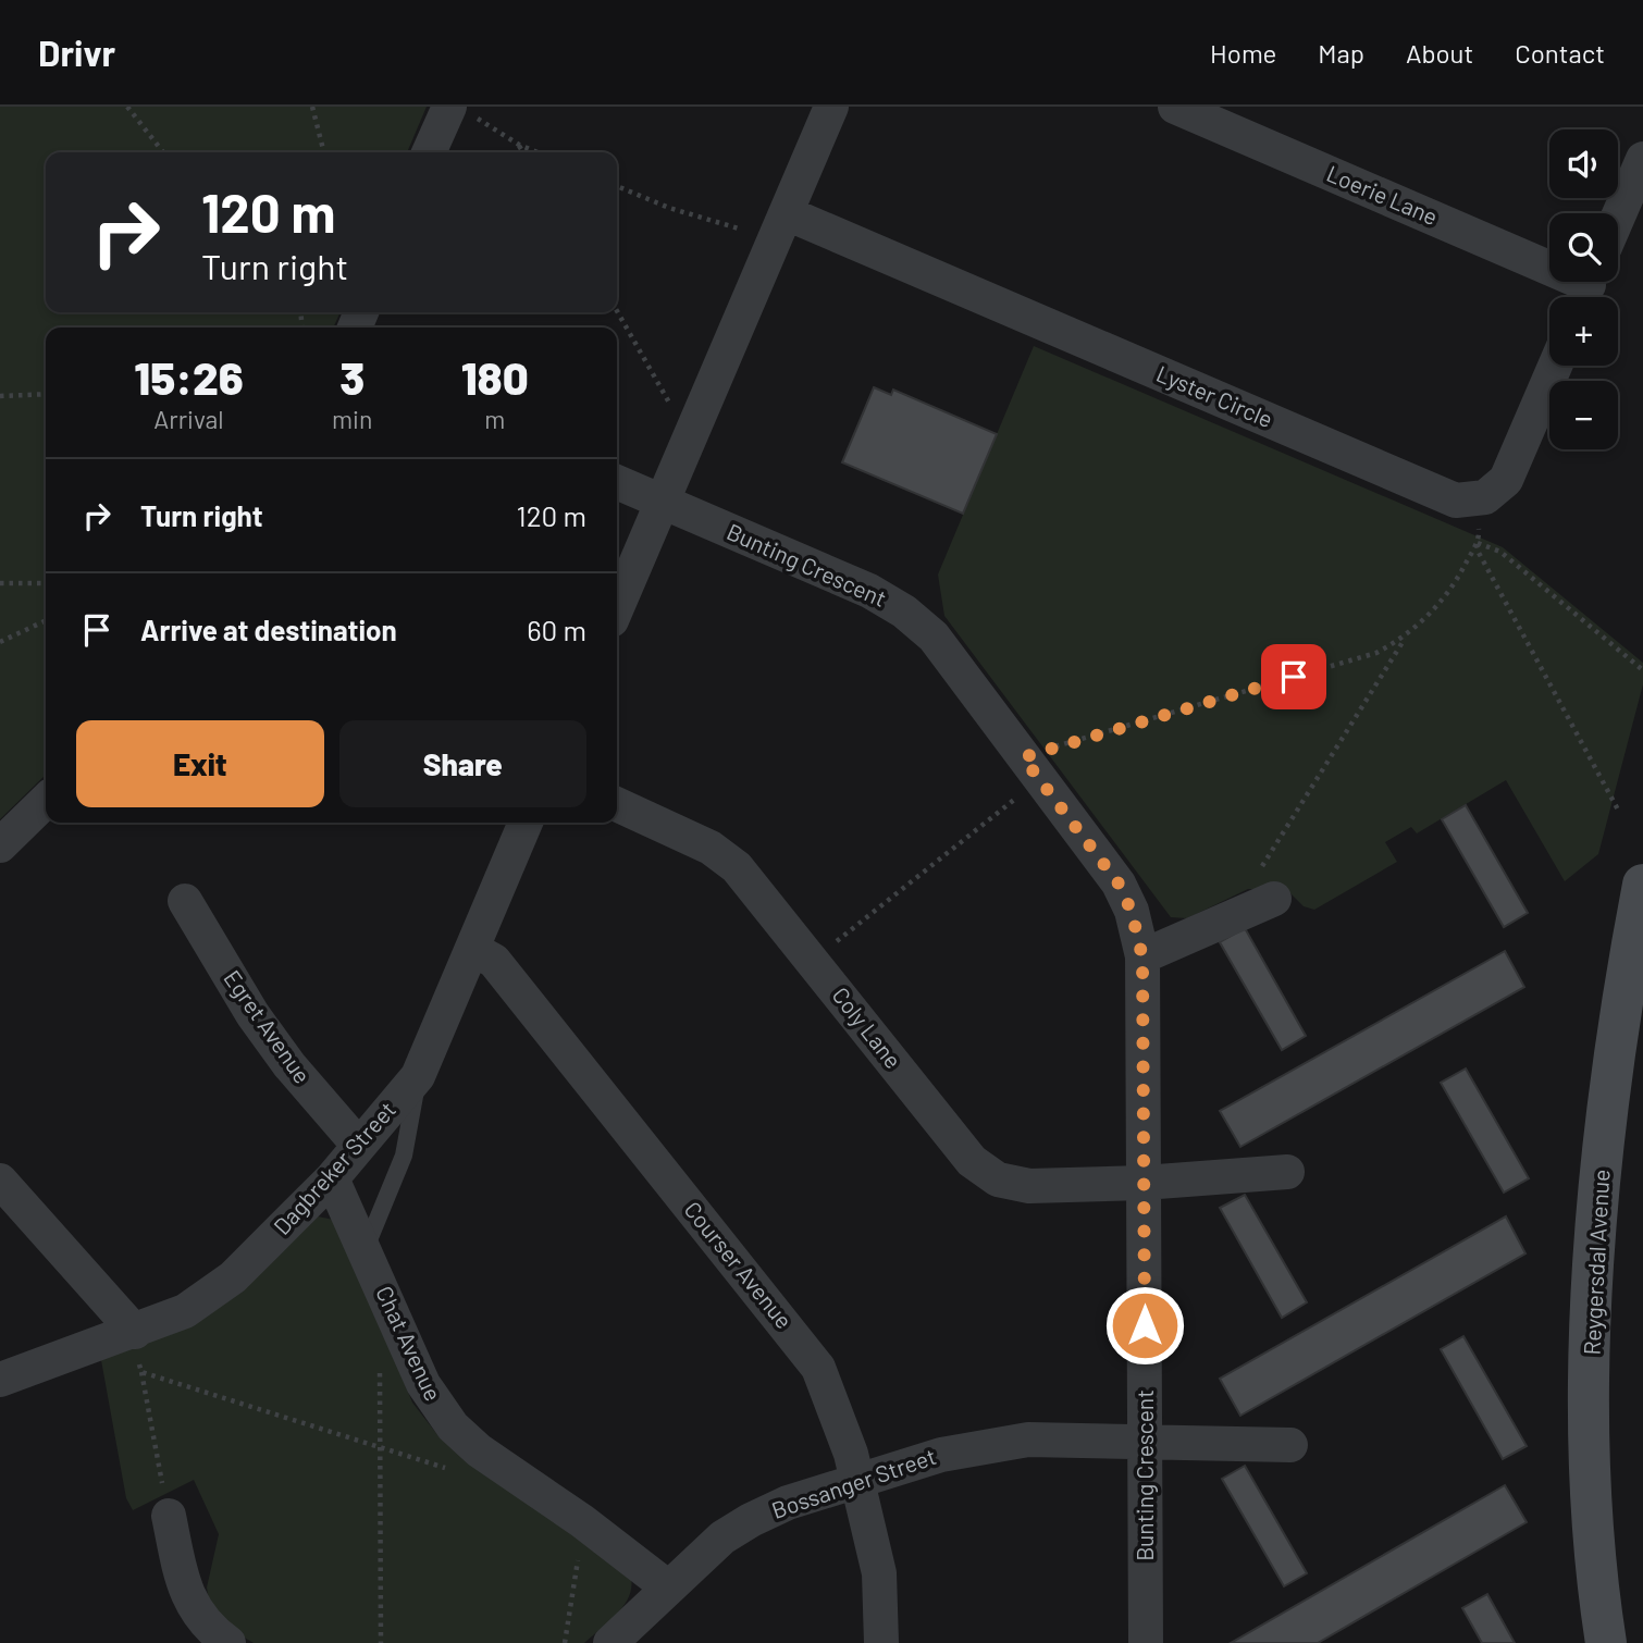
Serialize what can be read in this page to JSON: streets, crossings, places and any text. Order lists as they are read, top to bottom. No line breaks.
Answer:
{"streets":{"main road":["Reygersdal Avenue"],"street":["Loerie Lane","Lyster Circle","Bunting Crescent","Egret Avenue","Coly Lane","Dagbreker Street","Courser Avenue","Chat Avenue","Bossanger Street"]},"crossings":[["Bunting Crescent","Coly Lane"],["Bunting Crescent","Bossanger Street"],["Egret Avenue","Dagbreker Street"],["Dagbreker Street","Courser Avenue"],["Dagbreker Street","Chat Avenue"],["Courser Avenue","Bossanger Street"],["Chat Avenue","Bossanger Street"]],"page":{"header":"Drivr","nav":["Home","Map","About","Contact"],"map_buttons":["+","−"],"turn":["120 m","Turn right"],"eta":["15:26","Arrival","3","min","180","m"],"list":[{"name":"Turn right","value":"120 m"},{"name":"Arrive at destination","value":"60 m"}],"buttons":["Exit","Share"]}}
